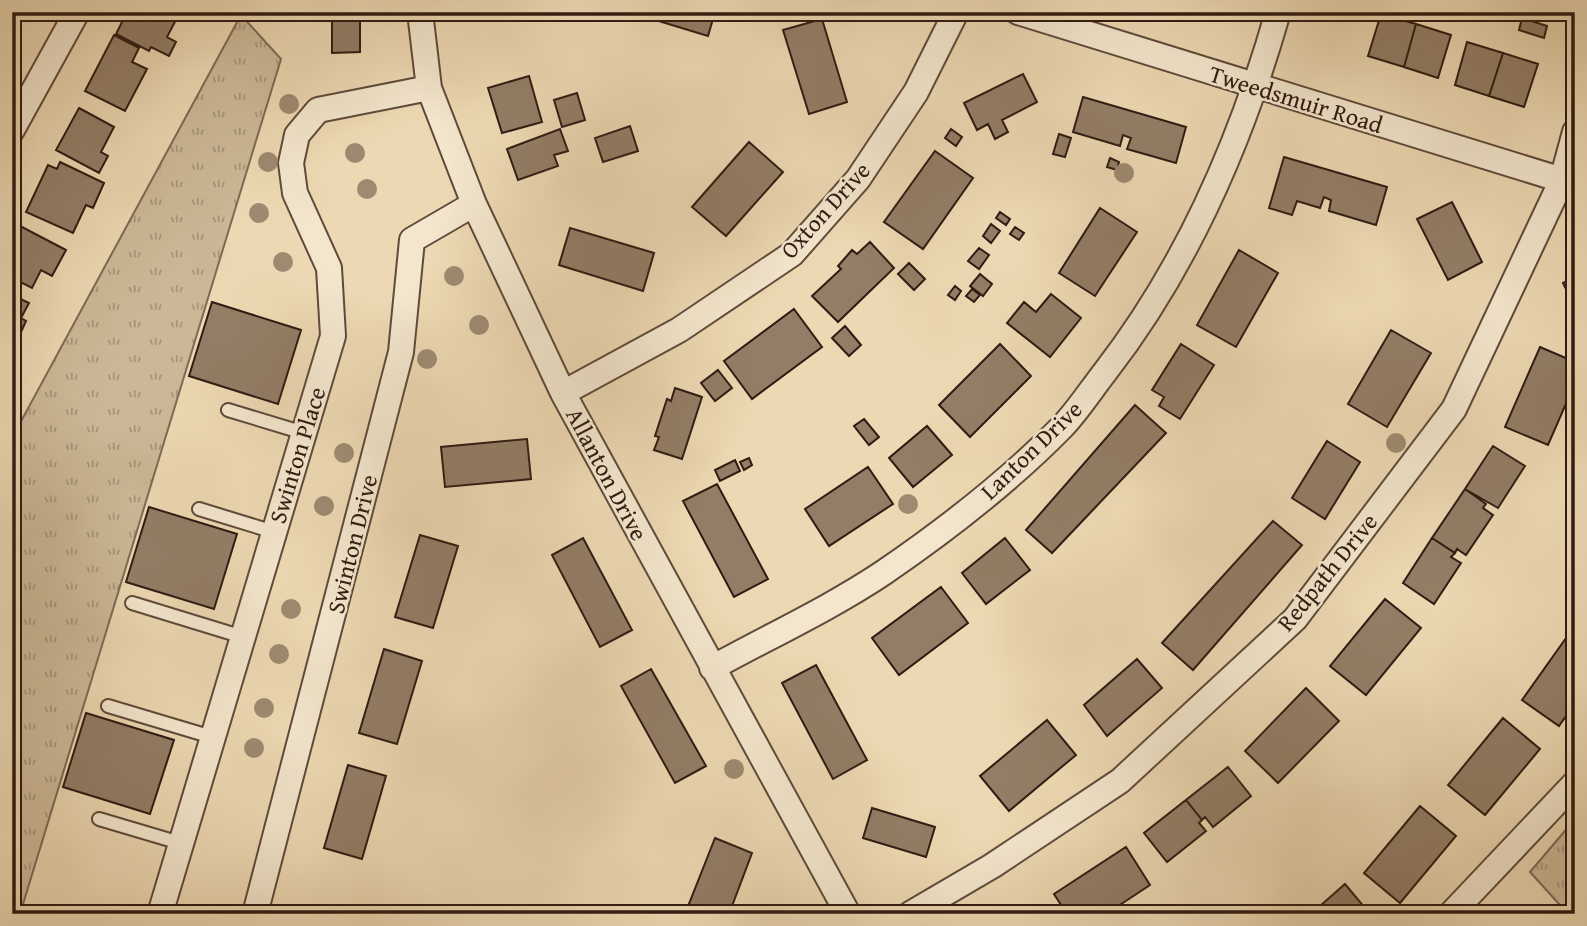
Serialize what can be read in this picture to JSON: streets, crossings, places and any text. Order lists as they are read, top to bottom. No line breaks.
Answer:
{"streets":{"street":["Tweedsmuir Road","Oxton Drive","Lanton Drive","Swinton Place","Allanton Drive","Swinton Drive","Redpath Drive"]},"crossings":[["Tweedsmuir Road","Lanton Drive"],["Tweedsmuir Road","Redpath Drive"],["Oxton Drive","Allanton Drive"],["Lanton Drive","Allanton Drive"],["Swinton Place","Allanton Drive"],["Allanton Drive","Swinton Drive"]]}
